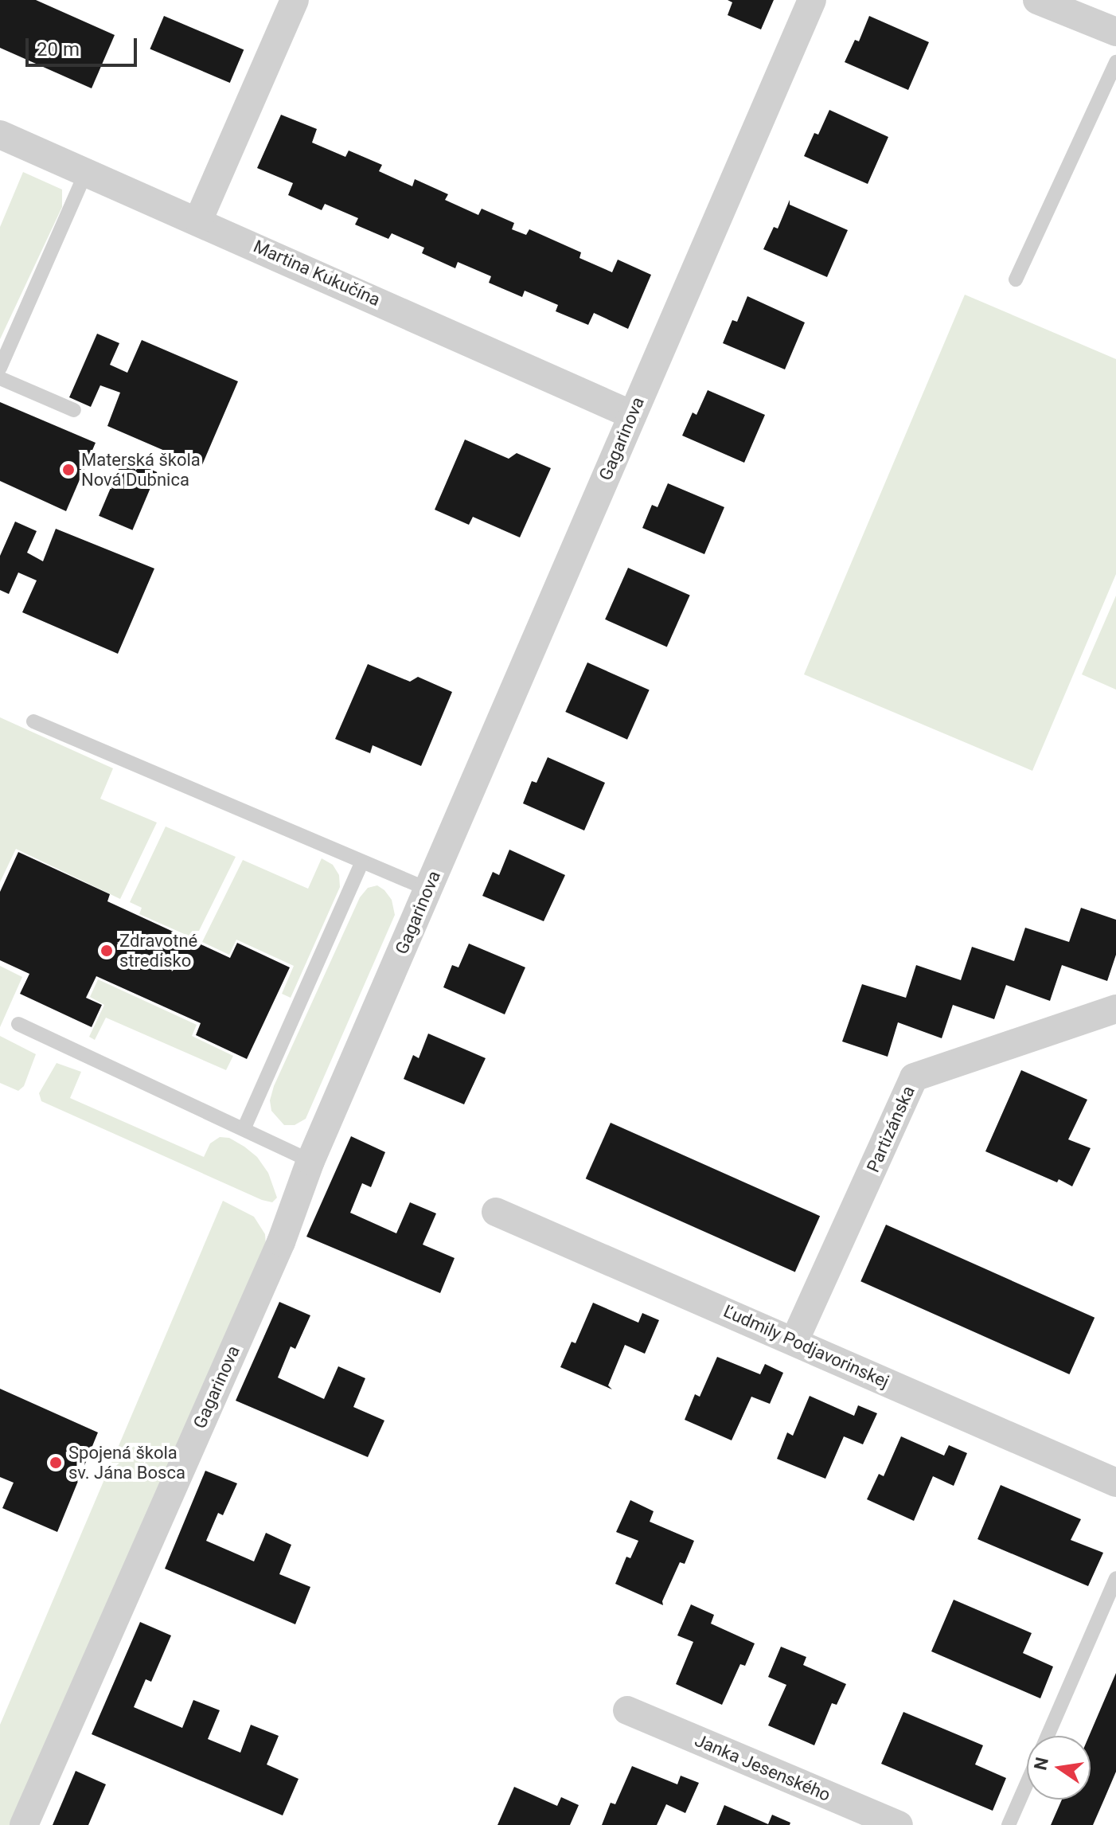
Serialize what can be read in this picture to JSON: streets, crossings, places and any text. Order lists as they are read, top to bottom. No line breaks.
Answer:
{"streets":{"street":["Martina Kukučína","Gagarinova","Partizánska","Ľudmily Podjavorinskej","Janka Jesenského"]},"crossings":[["Martina Kukučína","Gagarinova"],["Partizánska","Ľudmily Podjavorinskej"]],"places":["Materská škola Nová Dubnica","Zdravotné stredisko","Spojená škola sv. Jána Bosca"],"scale_bar":"20 m","north":"left"}
